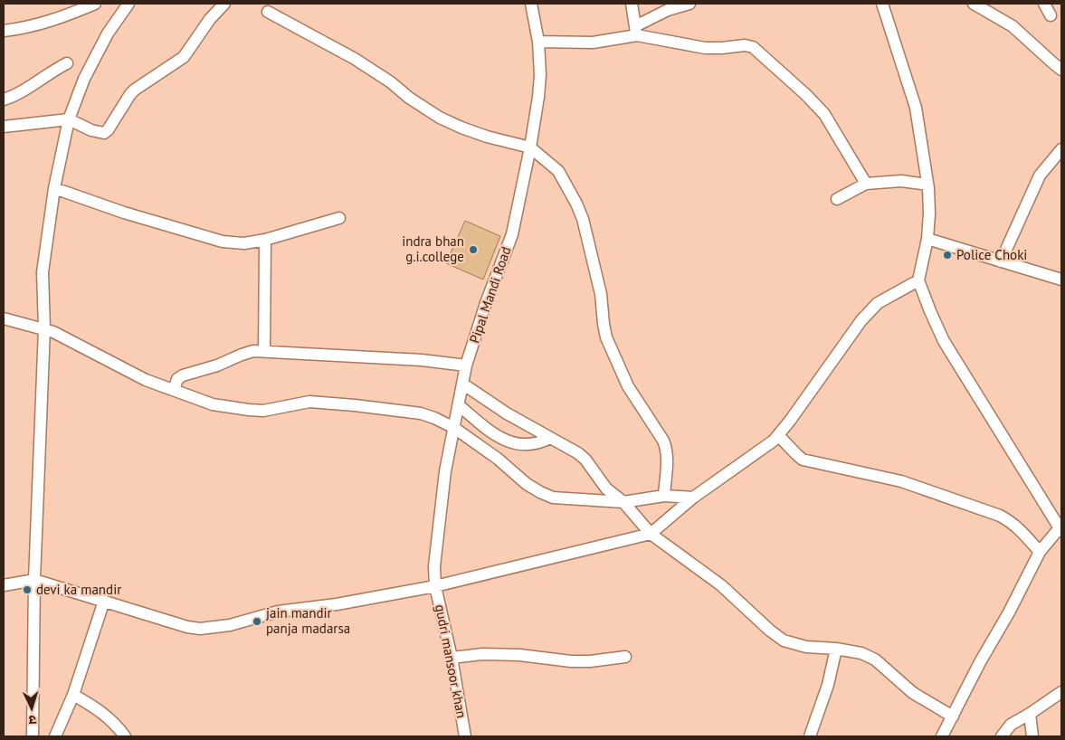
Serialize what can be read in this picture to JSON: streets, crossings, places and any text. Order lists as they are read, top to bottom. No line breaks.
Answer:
{"streets":{"street":["Pipal Mandi Road","gudri mansoor khan"]},"crossings":[["Pipal Mandi Road","gudri mansoor khan"]],"places":["indra bhan g.i.college","Police Choki","devi ka mandir","jain mandir panja madarsa"],"north":"bottom"}
